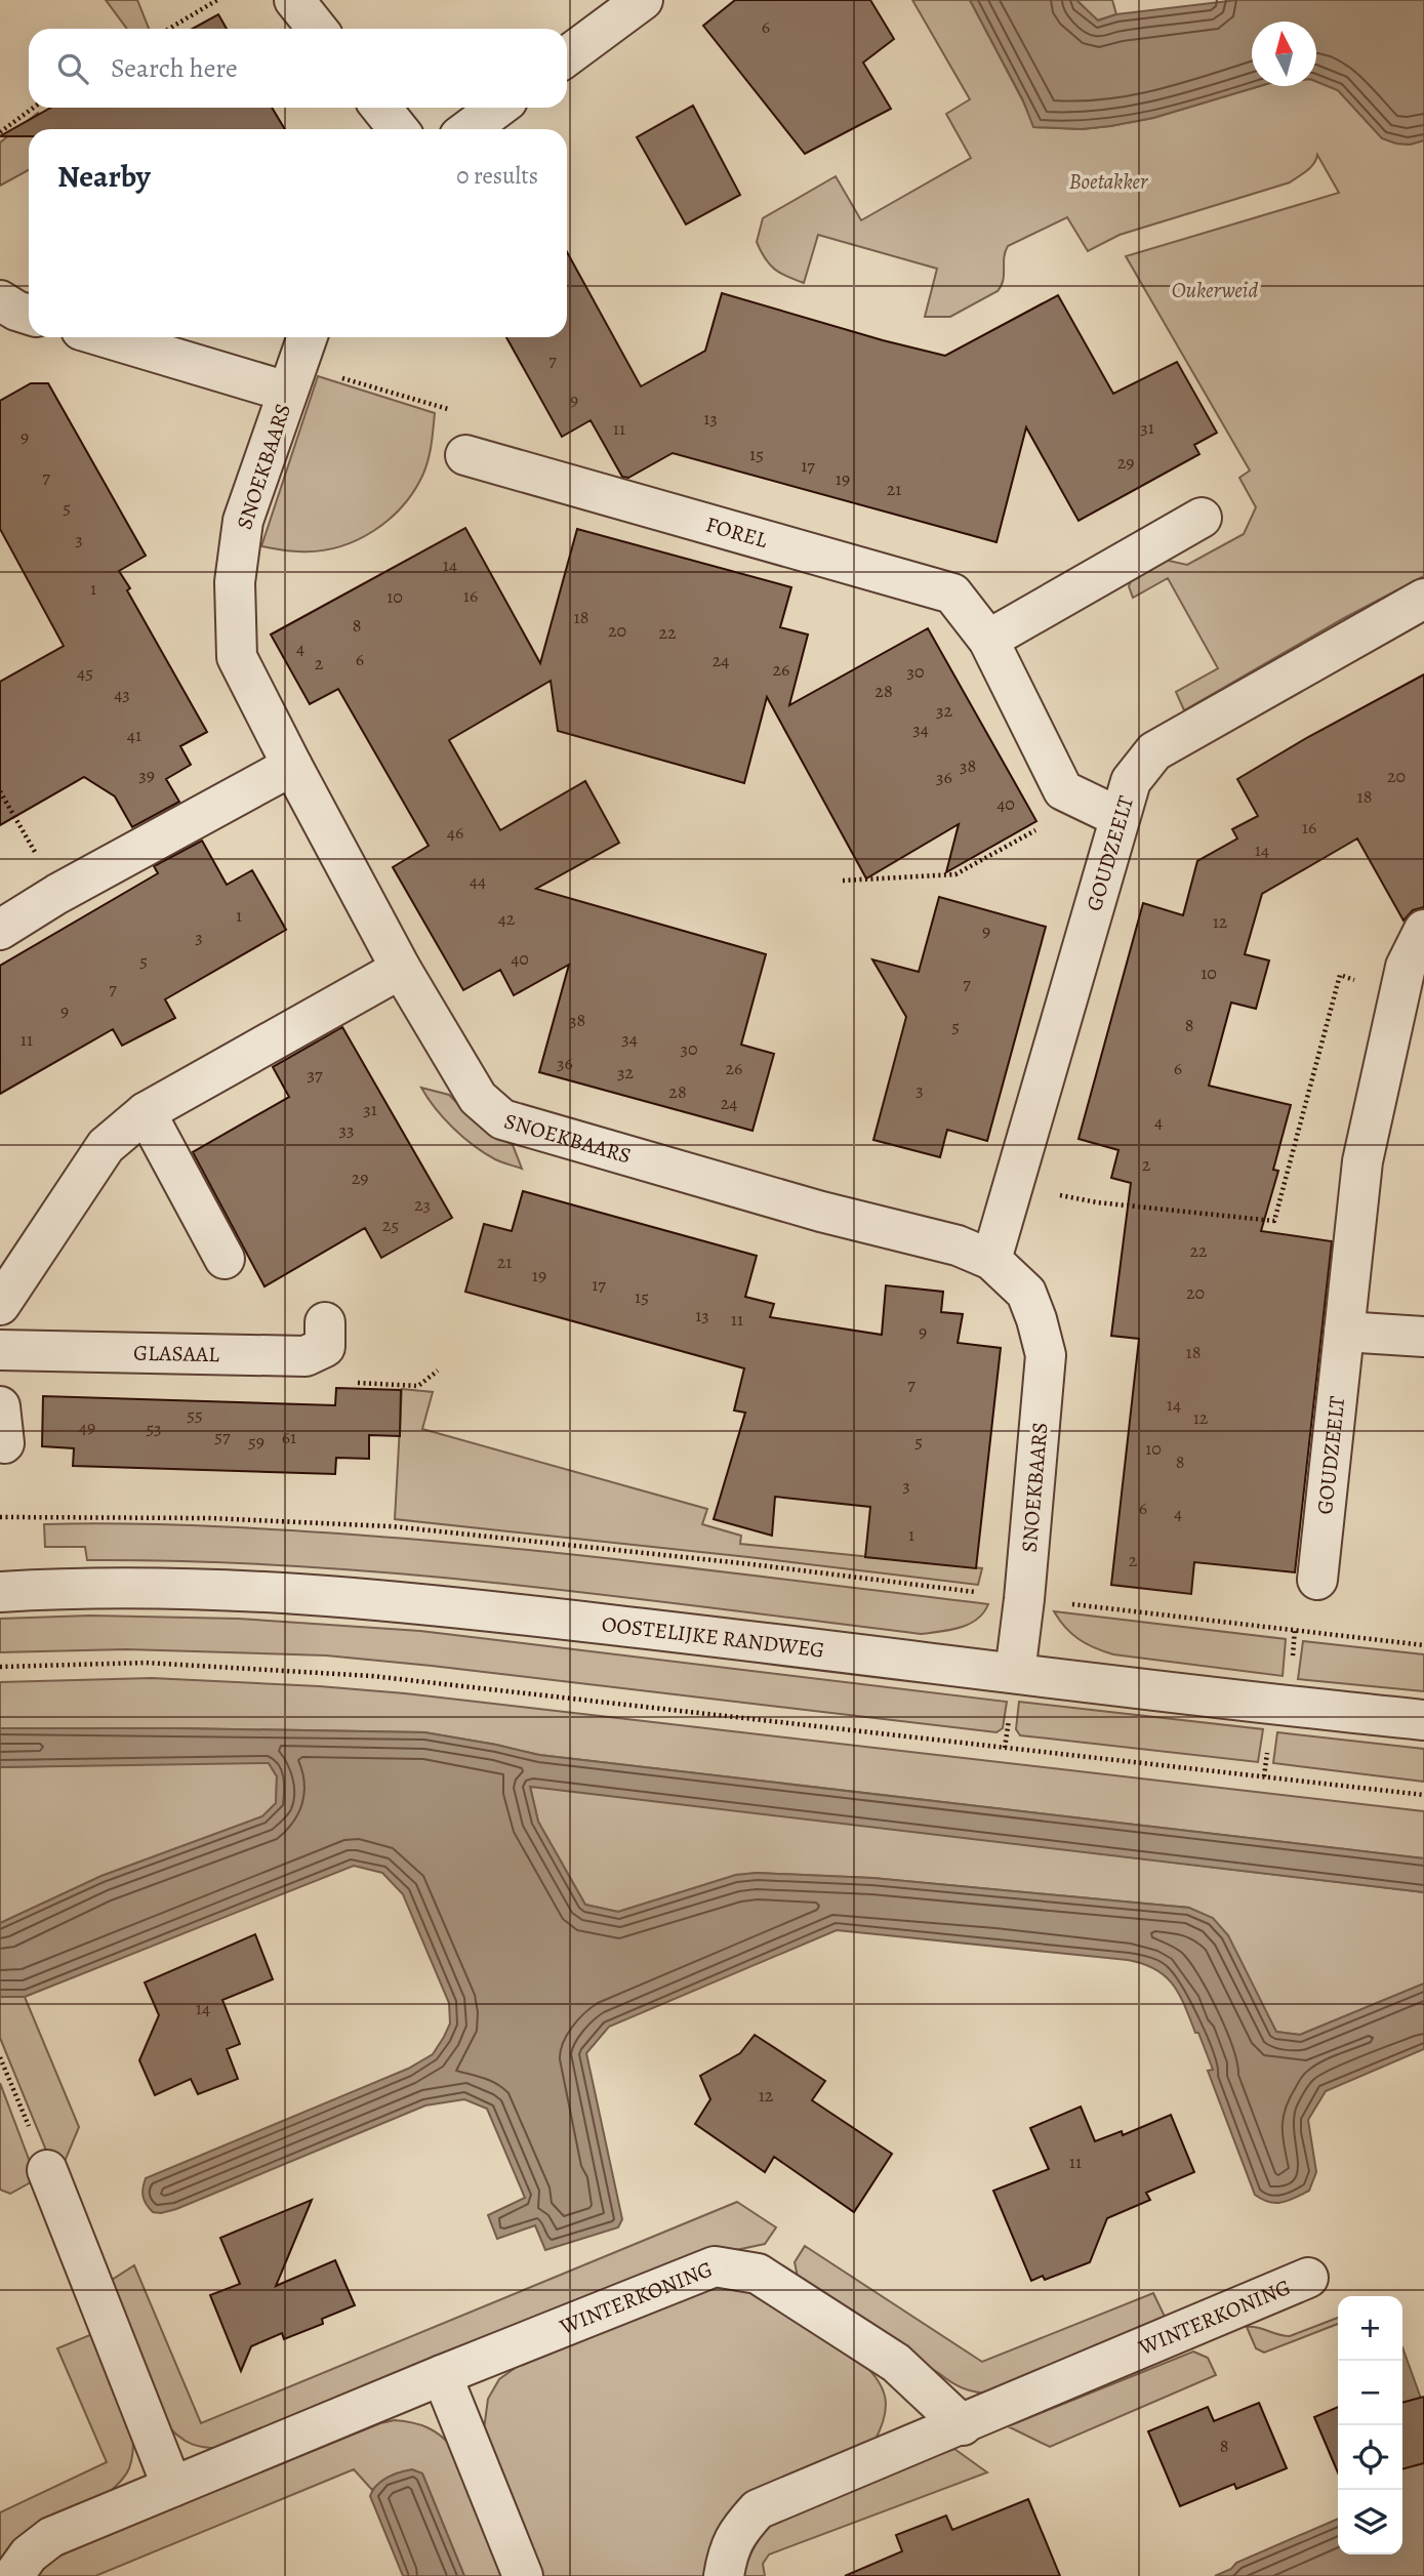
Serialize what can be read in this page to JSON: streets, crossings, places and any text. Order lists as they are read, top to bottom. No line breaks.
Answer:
{"streets":{"street":["SNOEKBAARS","FOREL","GOUDZEELT","GLASAAL","OOSTELIJKE RANDWEG","WINTERKONING"]},"crossings":[["SNOEKBAARS","GOUDZEELT"],["SNOEKBAARS","OOSTELIJKE RANDWEG"],["FOREL","GOUDZEELT"]],"parks":["Boetakker","Oukerweid"],"house_numbers":["6","7","9","13","31","11","9","15","29","17","7","19","21","5","3","14","1","16","10","18","8","20","22","4","6","24","2","26","30","45","28","43","32","34","41","38","39","20","36","18","40","16","46","14","44","1","42","12","9","3","40","5","10","7","7","9","38","8","5","34","11","30","36","26","6","32","37","3","28","24","31","4","33","2","29","23","25","22","21","19","17","20","15","13","11","9","18","7","14","55","12","49","53","57","61","59","5","10","8","3","6","4","1","2","14","12","11","8"],"north":"top","page":{"search":"Search here","heading":["Nearby","0 results"],"map_buttons":["+","−"]}}
